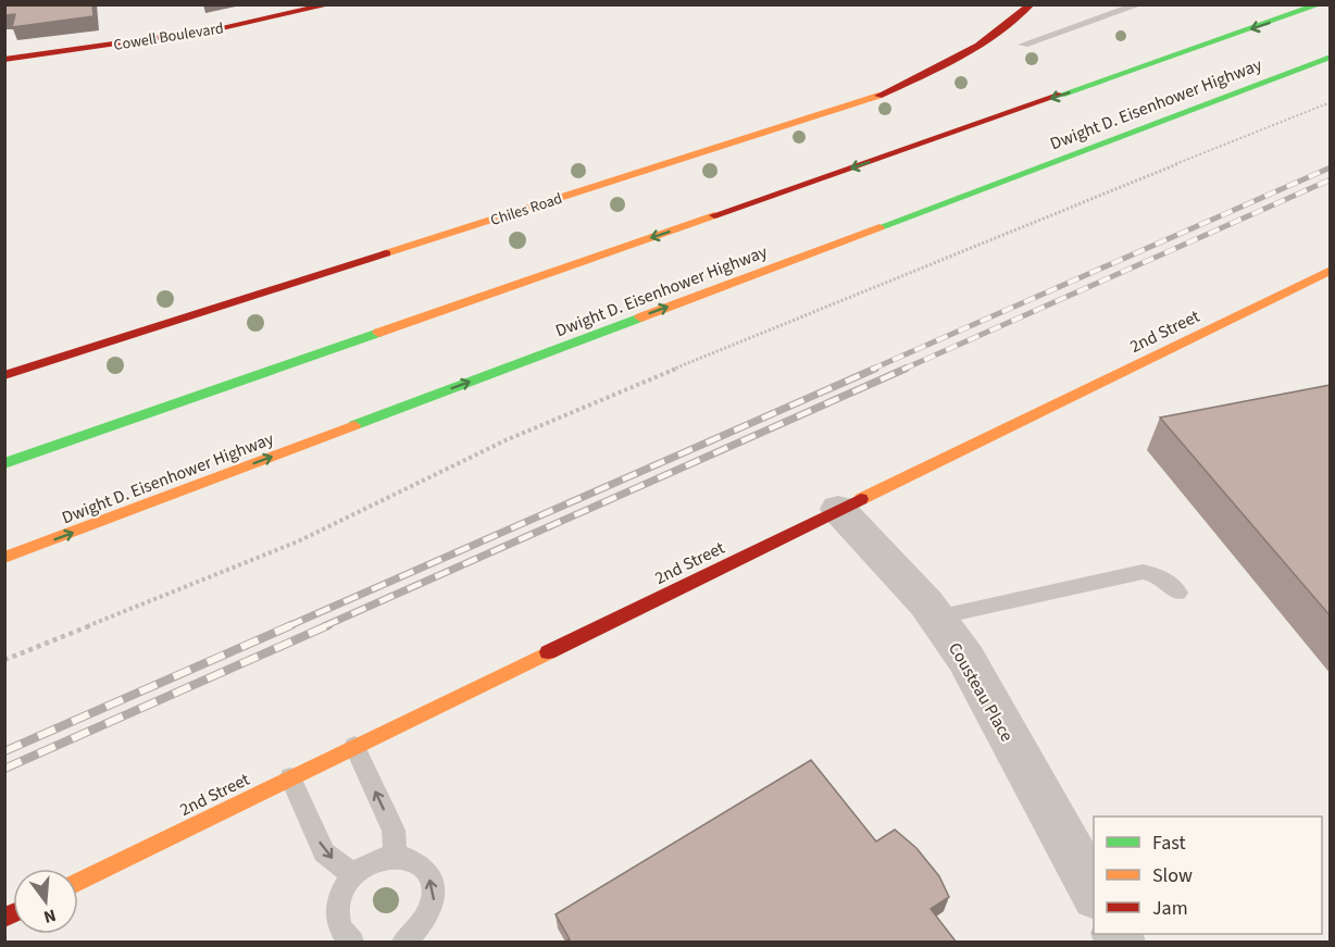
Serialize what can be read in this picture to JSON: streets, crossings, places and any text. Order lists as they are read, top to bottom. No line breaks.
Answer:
{"streets":{"main road":["Cowell Boulevard","Dwight D. Eisenhower Highway","Chiles Road","2nd Street"],"street":["Cousteau Place"]},"crossings":[["2nd Street","Cousteau Place"]],"legend":["Fast","Slow","Jam"],"north":"bottom"}
